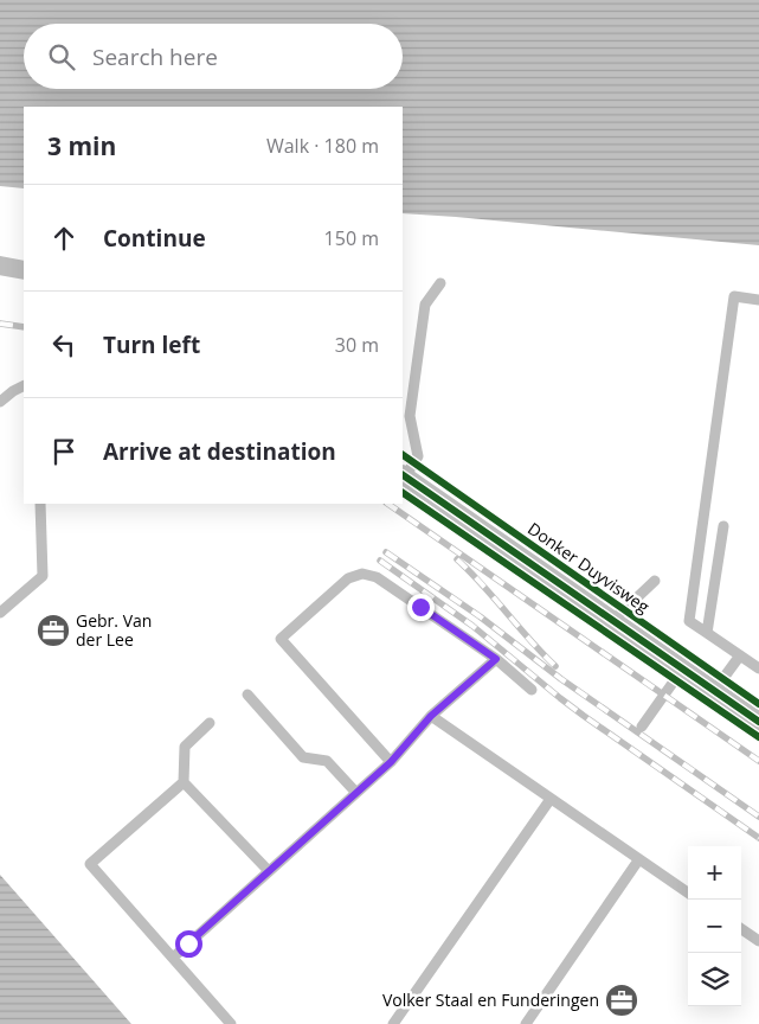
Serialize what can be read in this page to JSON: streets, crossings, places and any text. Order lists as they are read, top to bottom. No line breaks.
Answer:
{"streets":{"street":["Donker Duyvisweg"]},"places":{"office":["Gebr. Van der Lee","Volker Staal en Funderingen"]},"page":{"search":"Search here","heading":["3 min","Walk · 180 m"],"list":[["Continue","150 m"],["Turn left","30 m"],"Arrive at destination"],"map_buttons":["+","−"]}}
